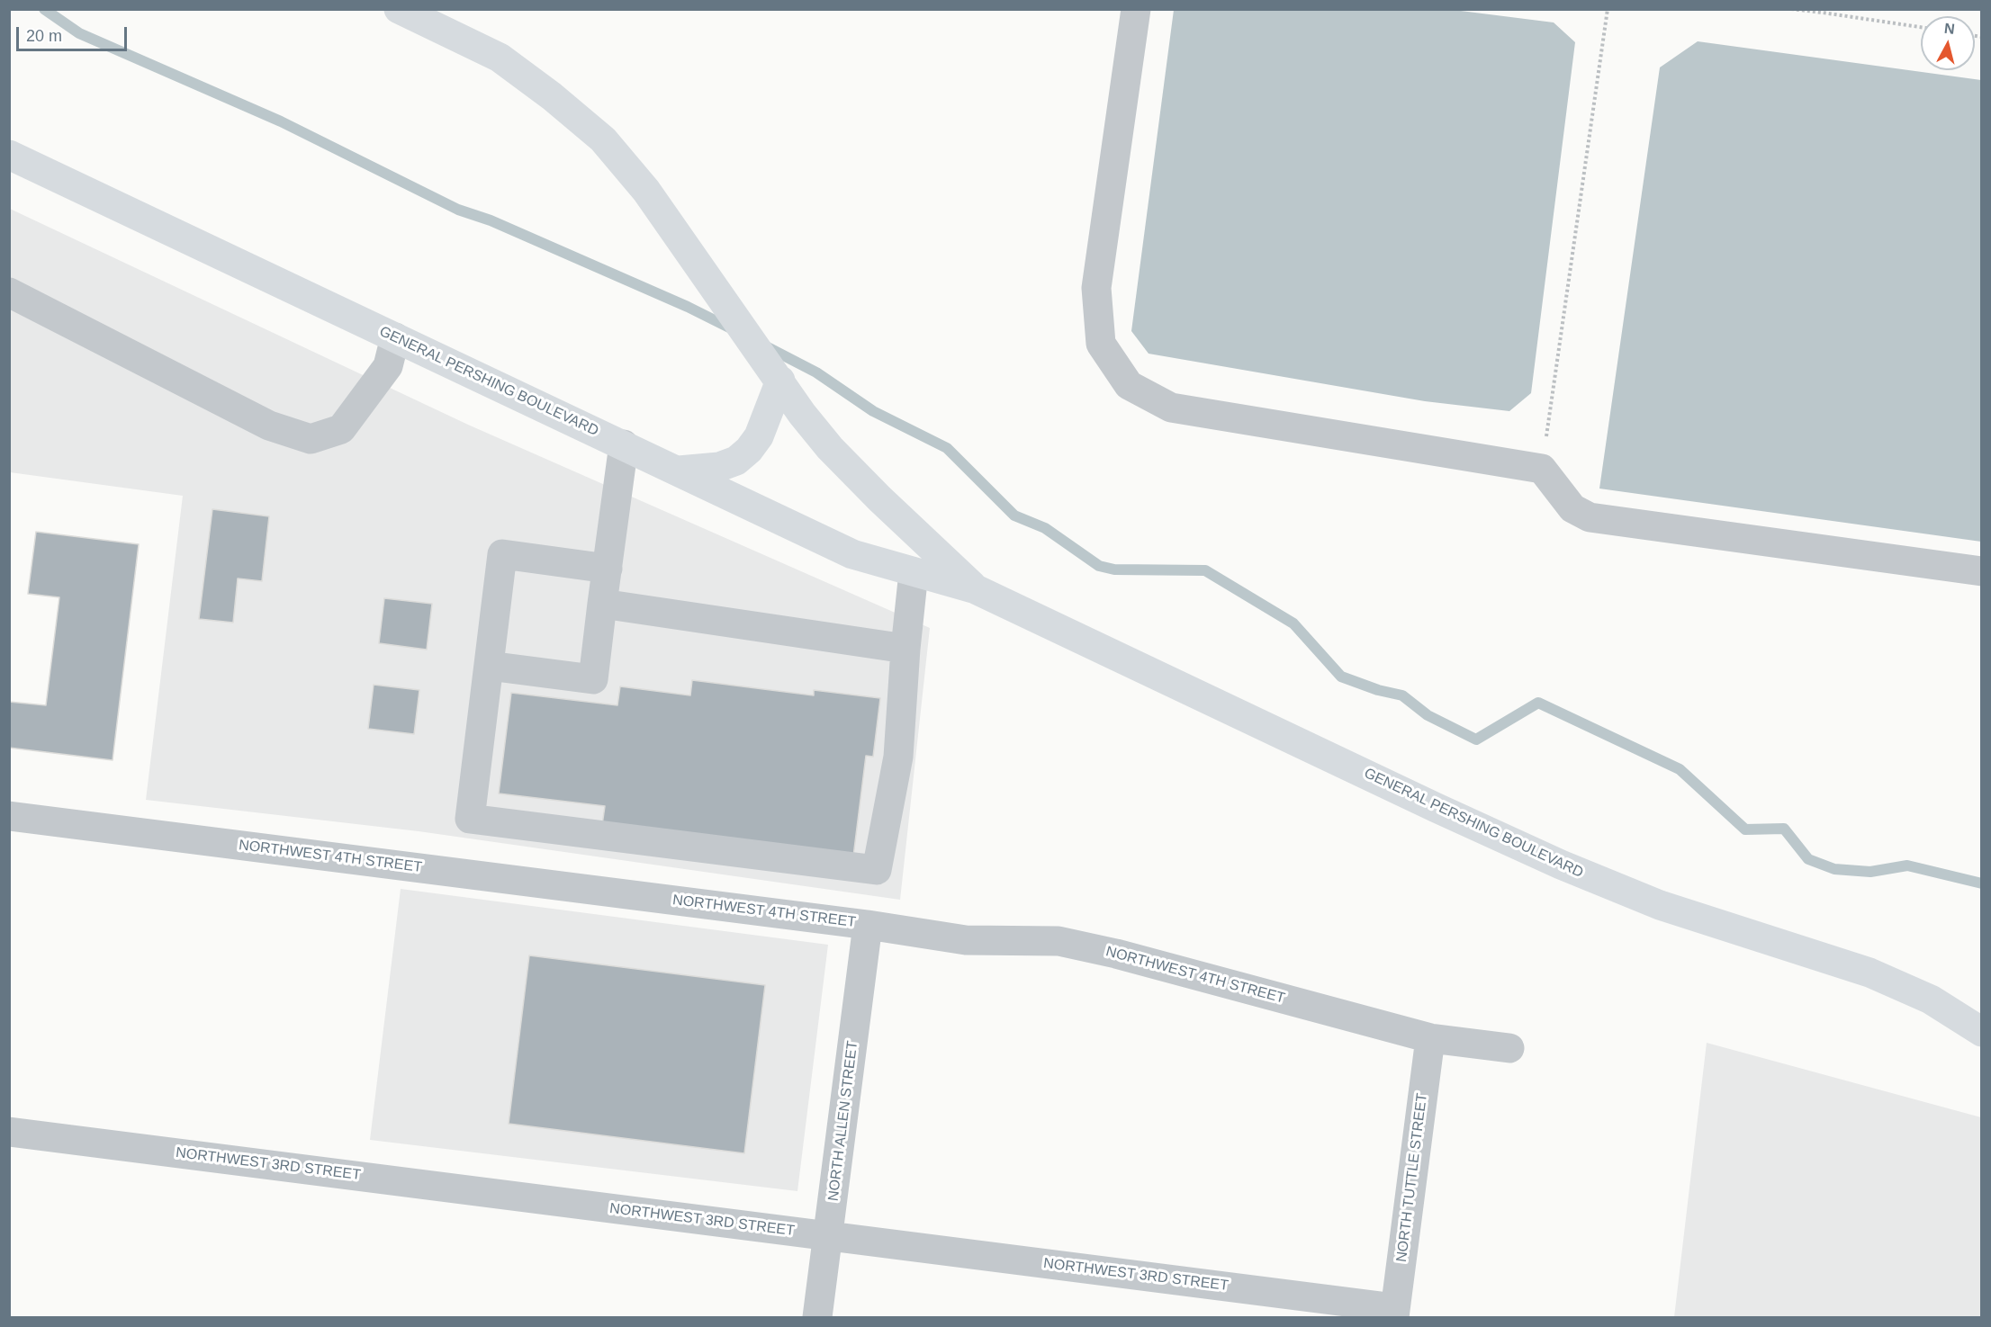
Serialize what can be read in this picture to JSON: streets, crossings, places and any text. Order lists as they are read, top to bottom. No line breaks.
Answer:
{"streets":{"main road":["GENERAL PERSHING BOULEVARD"],"street":["NORTHWEST 4TH STREET","NORTH ALLEN STREET","NORTHWEST 3RD STREET","NORTH TUTTLE STREET"]},"crossings":[["NORTHWEST 4TH STREET","NORTH ALLEN STREET"],["NORTHWEST 4TH STREET","NORTH TUTTLE STREET"],["NORTH ALLEN STREET","NORTHWEST 3RD STREET"],["NORTHWEST 3RD STREET","NORTH TUTTLE STREET"]],"scale_bar":"20 m","north":"top"}
